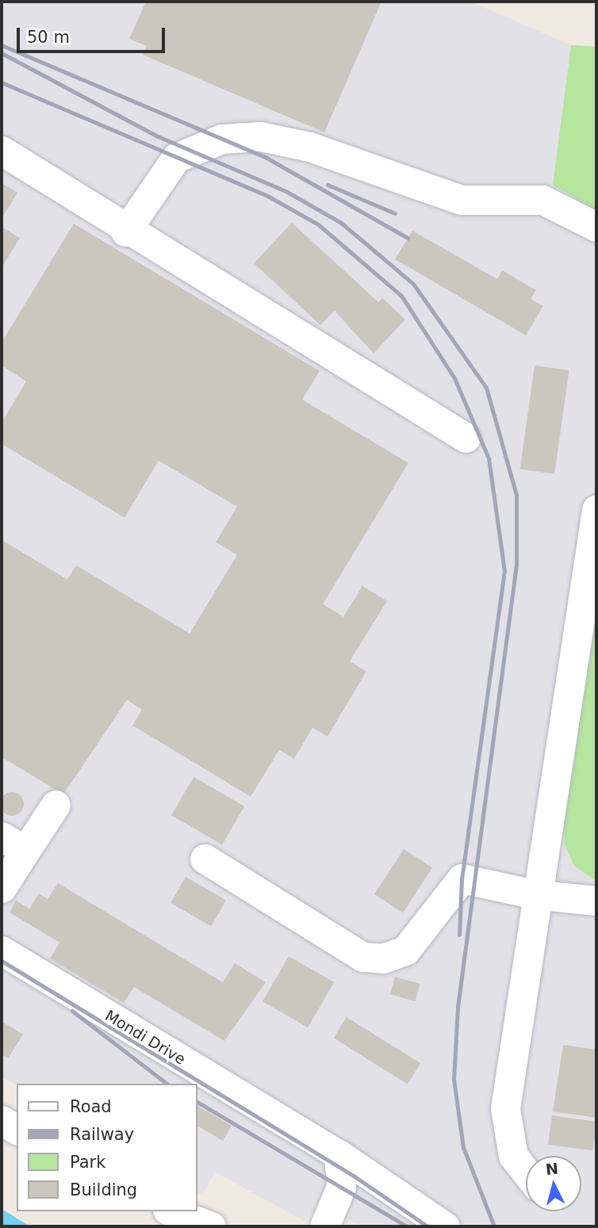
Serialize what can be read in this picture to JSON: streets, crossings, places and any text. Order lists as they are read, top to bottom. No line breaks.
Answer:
{"streets":{"street":["Mondi Drive"]},"legend":["Road","Railway","Park","Building"],"scale_bar":"50 m","north":"top"}
